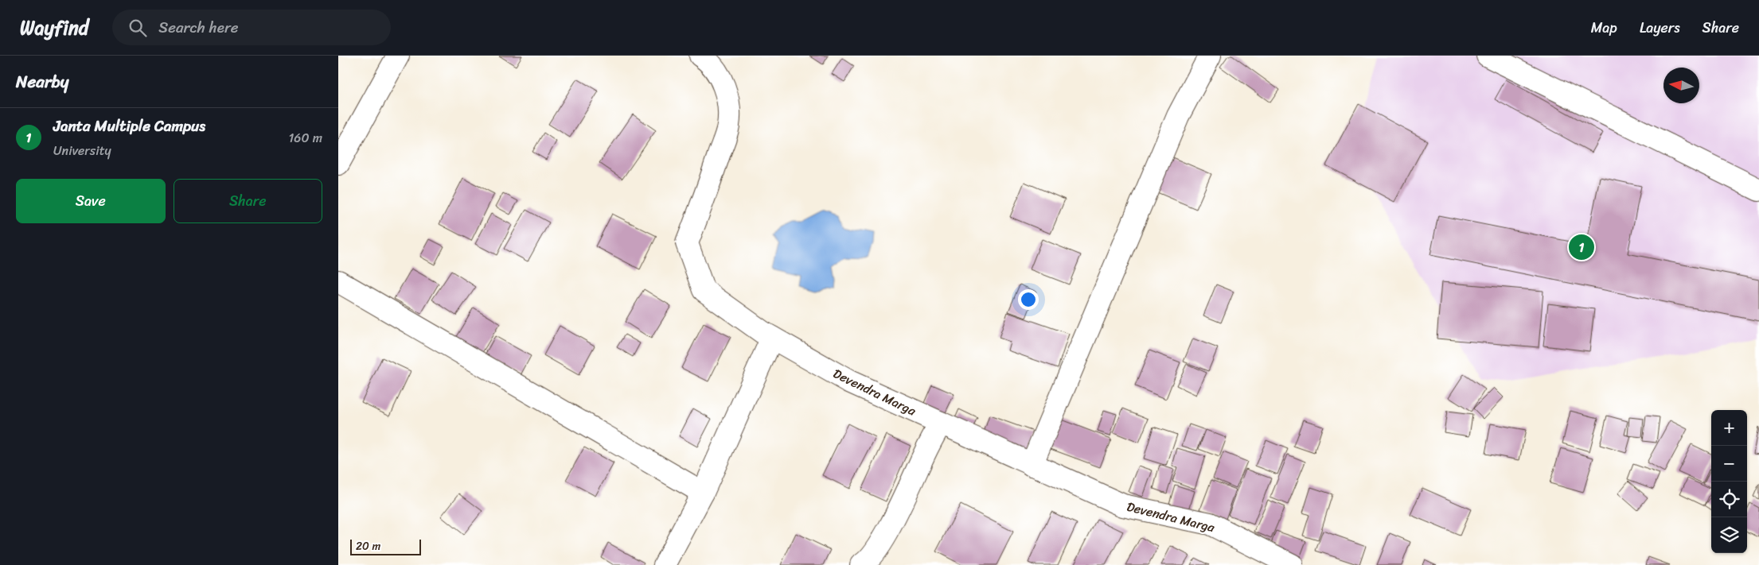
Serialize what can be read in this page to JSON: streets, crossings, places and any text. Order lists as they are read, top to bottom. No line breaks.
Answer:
{"streets":{"street":["Devendra Marga"]},"scale_bar":"20 m","north":"left","page":{"header":"Wayfind","search":"Search here","nav":["Map","Layers","Share"],"heading":"Nearby","list":[{"mark":"1","name":"Janta Multiple Campus","note":"University","value":"160 m"}],"buttons":["Save","Share"],"pins":"1","map_buttons":["+","−"],"scale":"20 m"}}
